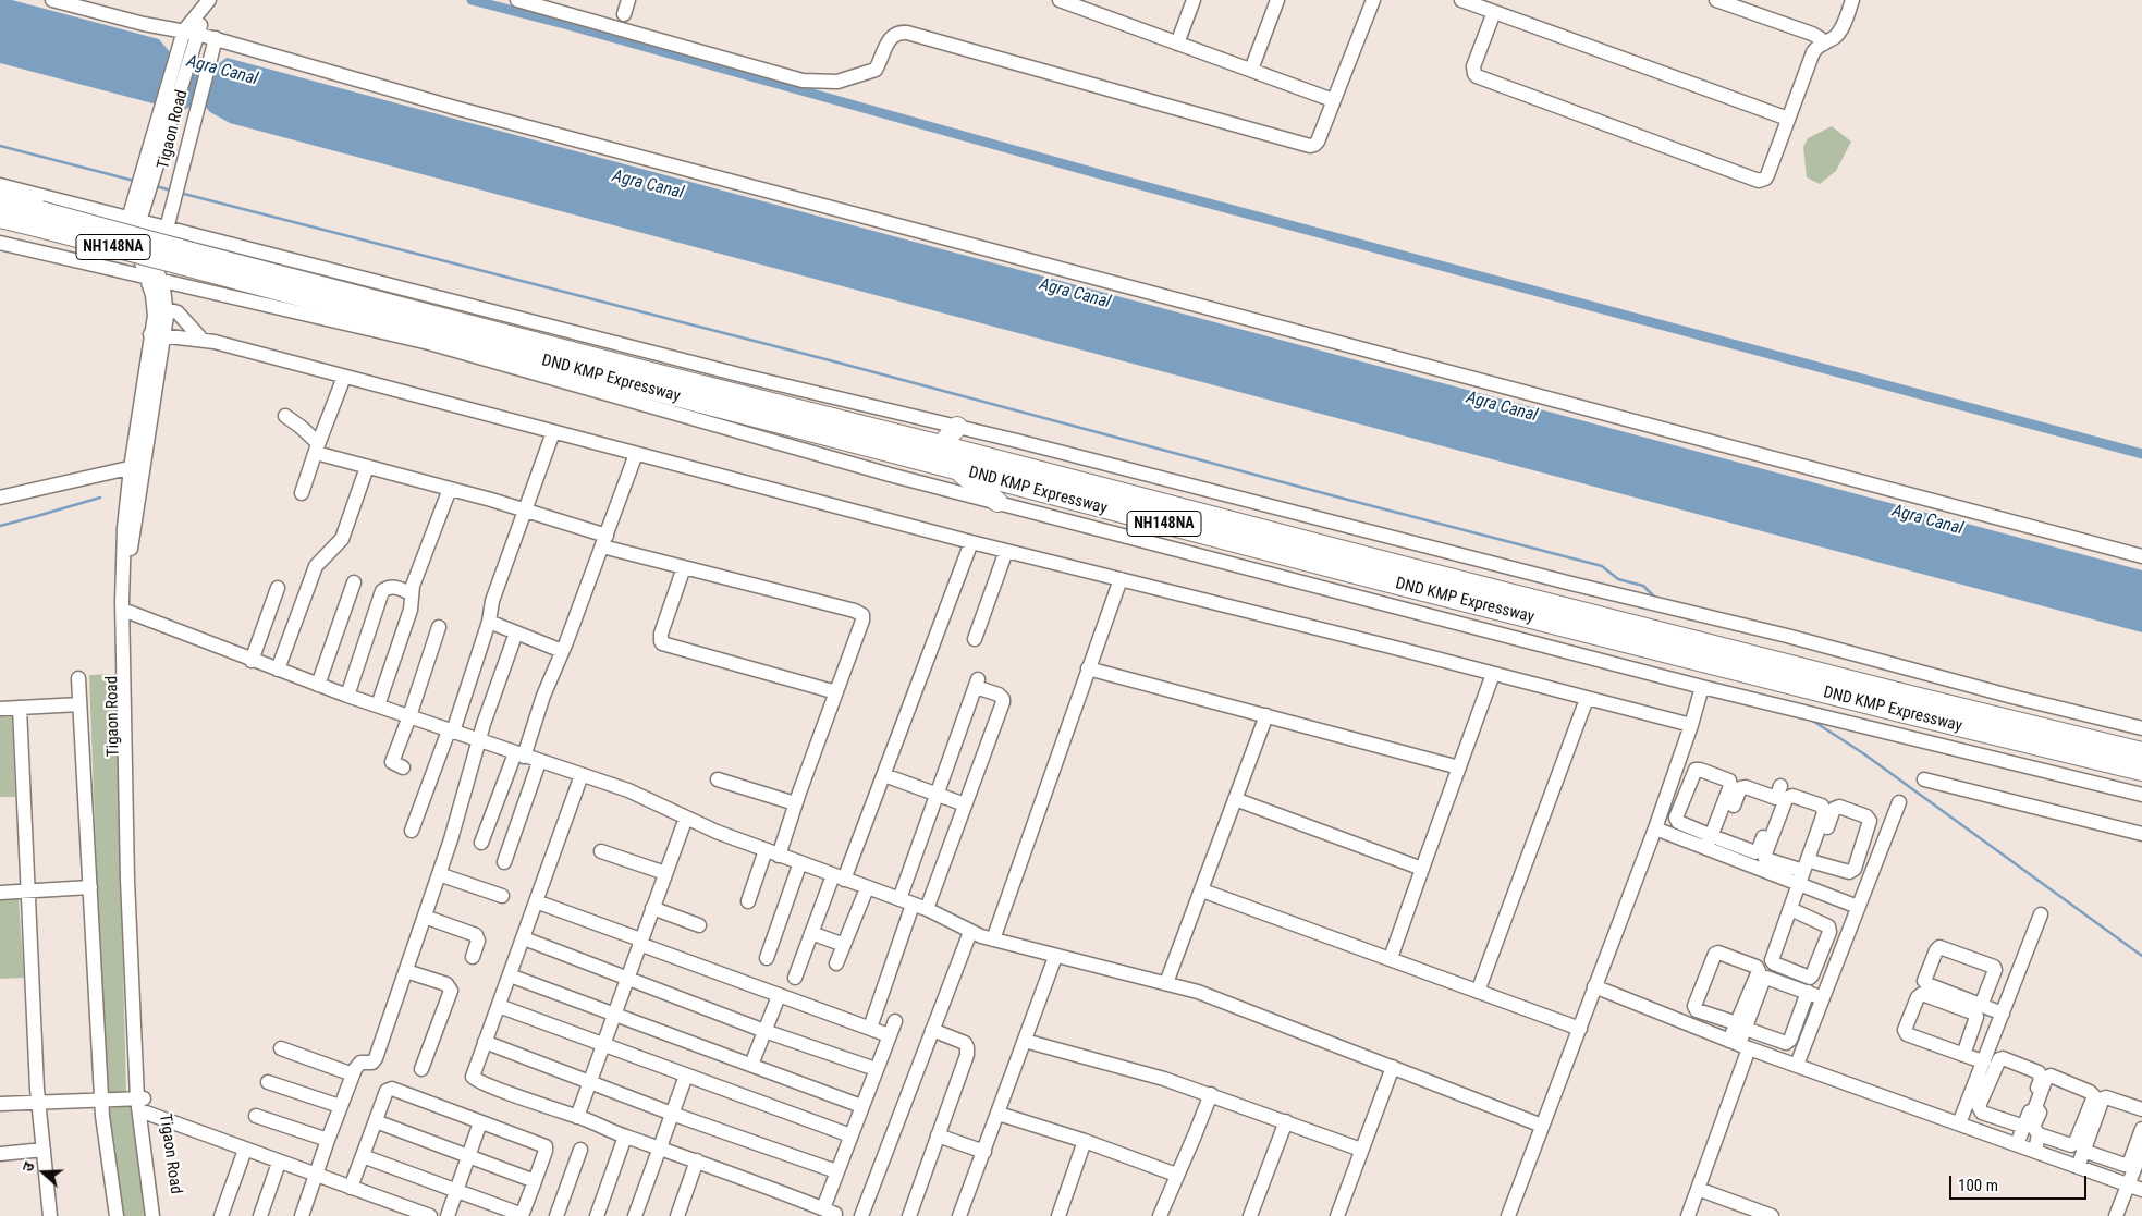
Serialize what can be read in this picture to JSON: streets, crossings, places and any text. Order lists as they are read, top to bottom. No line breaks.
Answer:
{"streets":{"highway":["NH148NA","DND KMP Expressway"],"street":["Tigaon Road"]},"water":["Agra Canal"],"scale_bar":"100 m","north":"left"}
